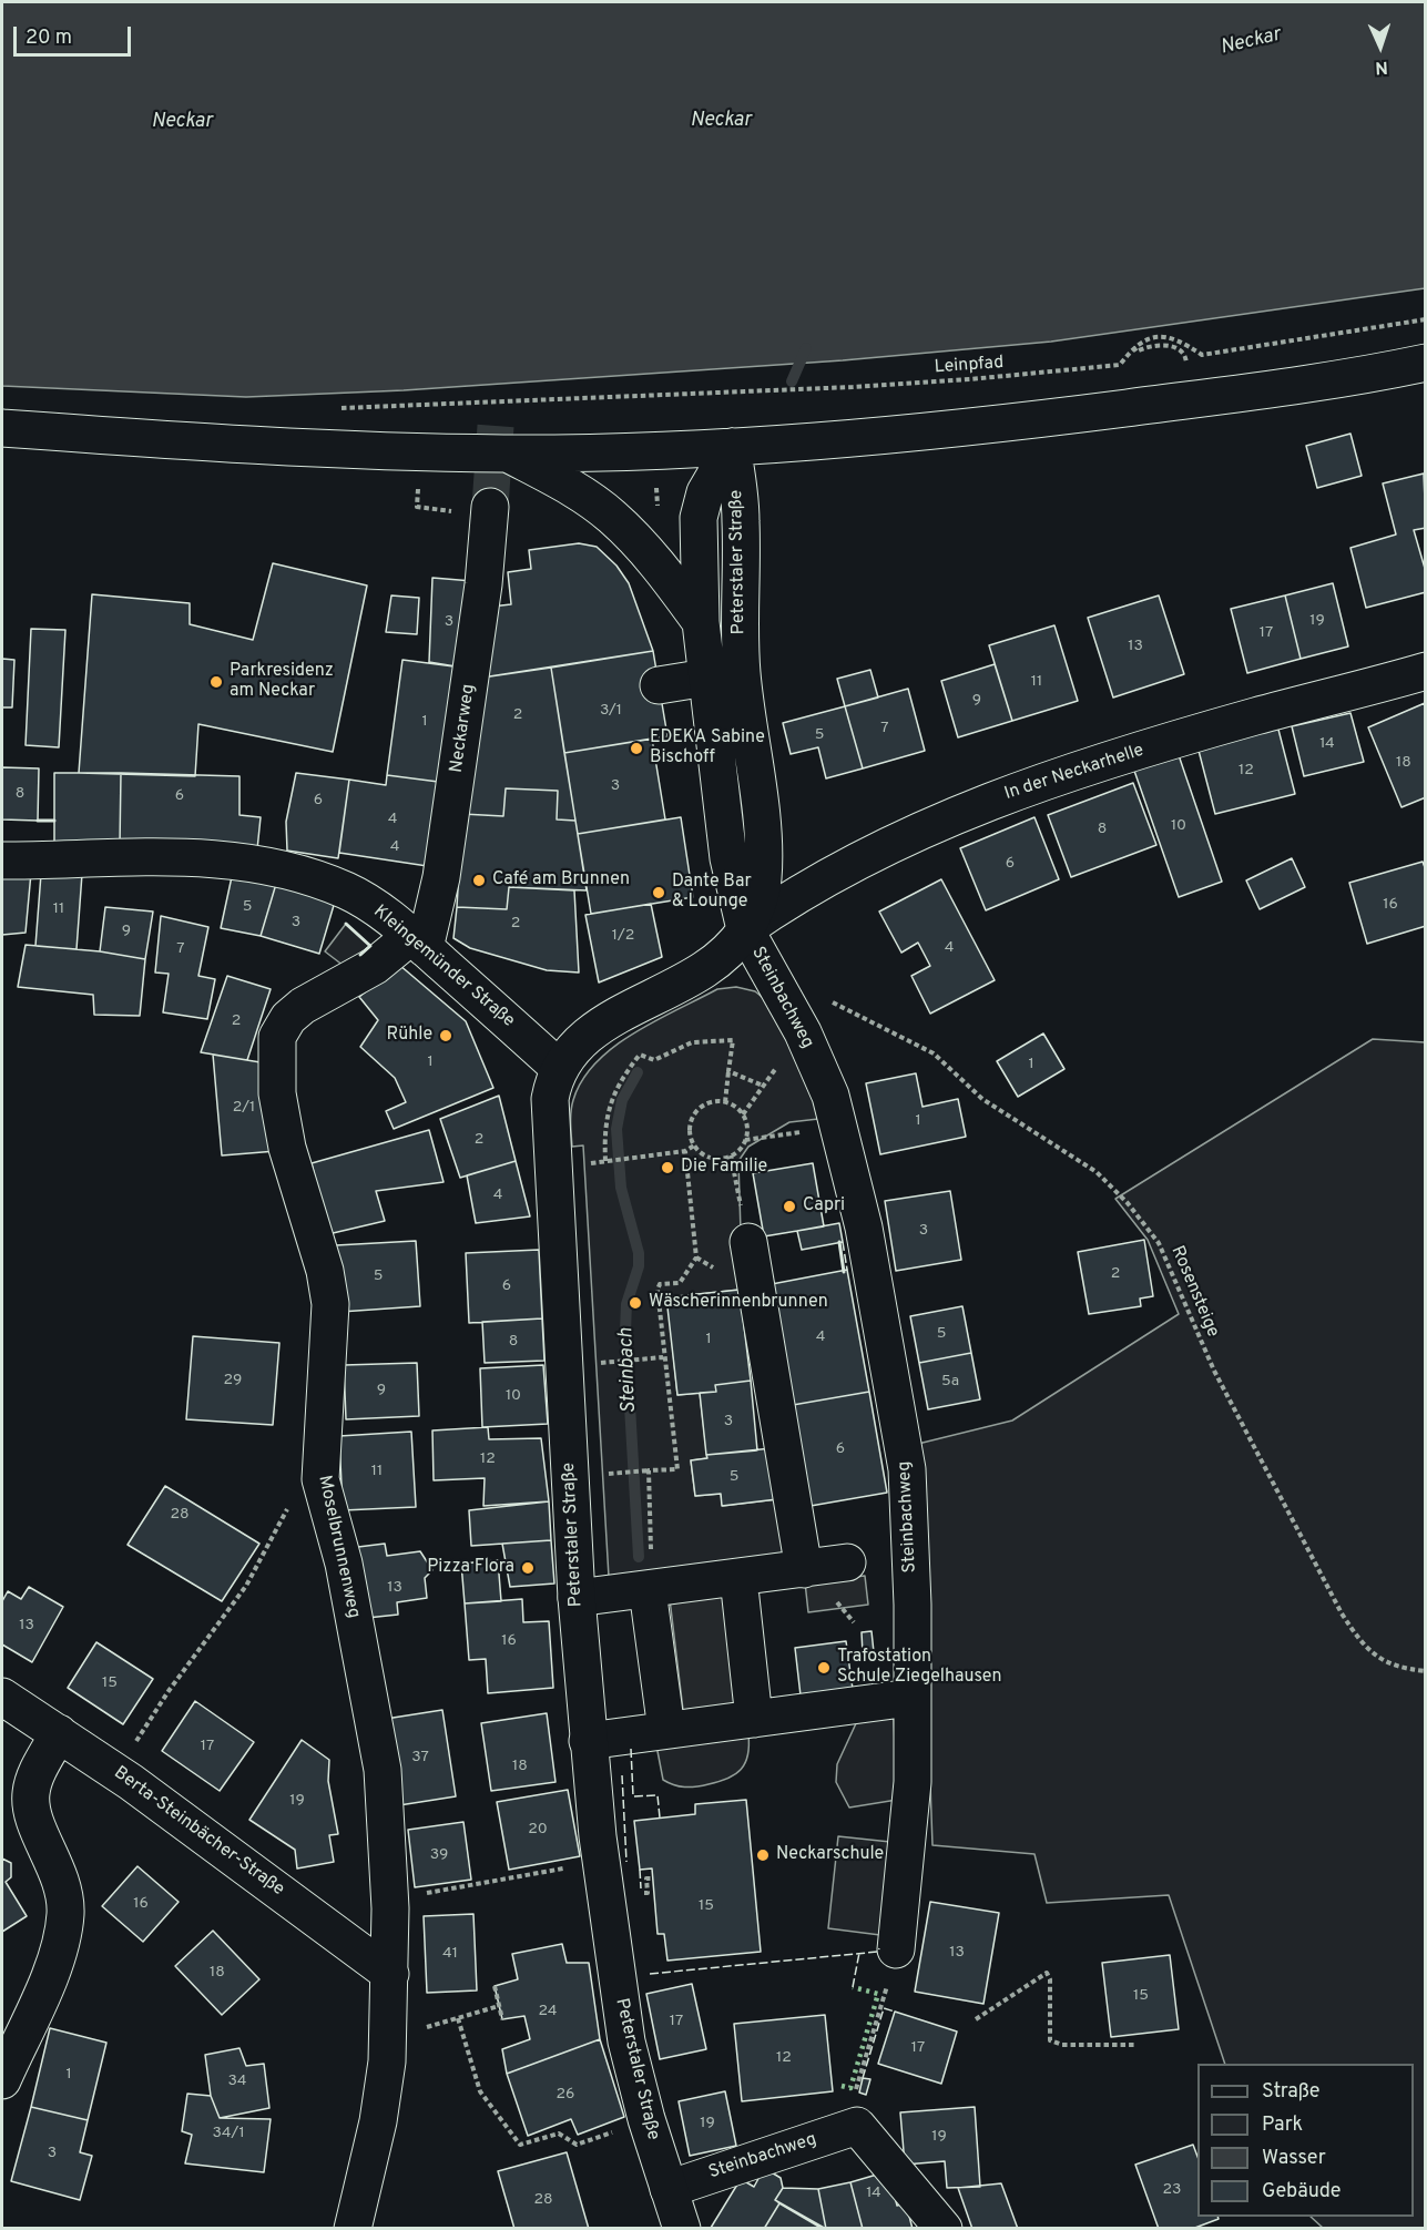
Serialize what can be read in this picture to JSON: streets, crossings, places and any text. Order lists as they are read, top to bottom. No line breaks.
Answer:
{"streets":{"street":["Peterstaler Straße","Neckarweg","In der Neckarhelle","Kleingemünder Straße","Steinbachweg","Moselbrunnenweg","Berta-Steinbächer-Straße"],"path":["Leinpfad","Rosensteige"]},"crossings":[["Peterstaler Straße","In der Neckarhelle"],["Peterstaler Straße","Kleingemünder Straße"],["Peterstaler Straße","Steinbachweg"],["Neckarweg","Kleingemünder Straße"],["Neckarweg","Moselbrunnenweg"],["In der Neckarhelle","Steinbachweg"],["Kleingemünder Straße","Moselbrunnenweg"],["Moselbrunnenweg","Berta-Steinbächer-Straße"]],"water":["Neckar","Steinbach"],"places":["Parkresidenz am Neckar","EDEKA Sabine Bischoff","Café am Brunnen","Dante Bar & Lounge","Rühle","Die Familie","Capri","Wäscherinnenbrunnen","Pizza Flora","Trafostation Schule Ziegelhausen","Neckarschule"],"house_numbers":["19","3","17","13","11","9","3/1","2","1","7","5","14","18","12","3","8","6","6","4","10","8","4","6","16","5","11","3","2","9","1/2","4","7","2","1","1","2/1","1","2","4","3","2","5","6","5","4","1","8","29","5a","9","10","3","6","12","11","5","28","13","13","16","15","17","37","18","19","20","39","16","15","13","41","18","15","24","17","17","12","1","34","26","19","34/1","19","3","23","14","28"],"legend":["Straße","Park","Wasser","Gebäude"],"scale_bar":"20 m","north":"bottom"}
